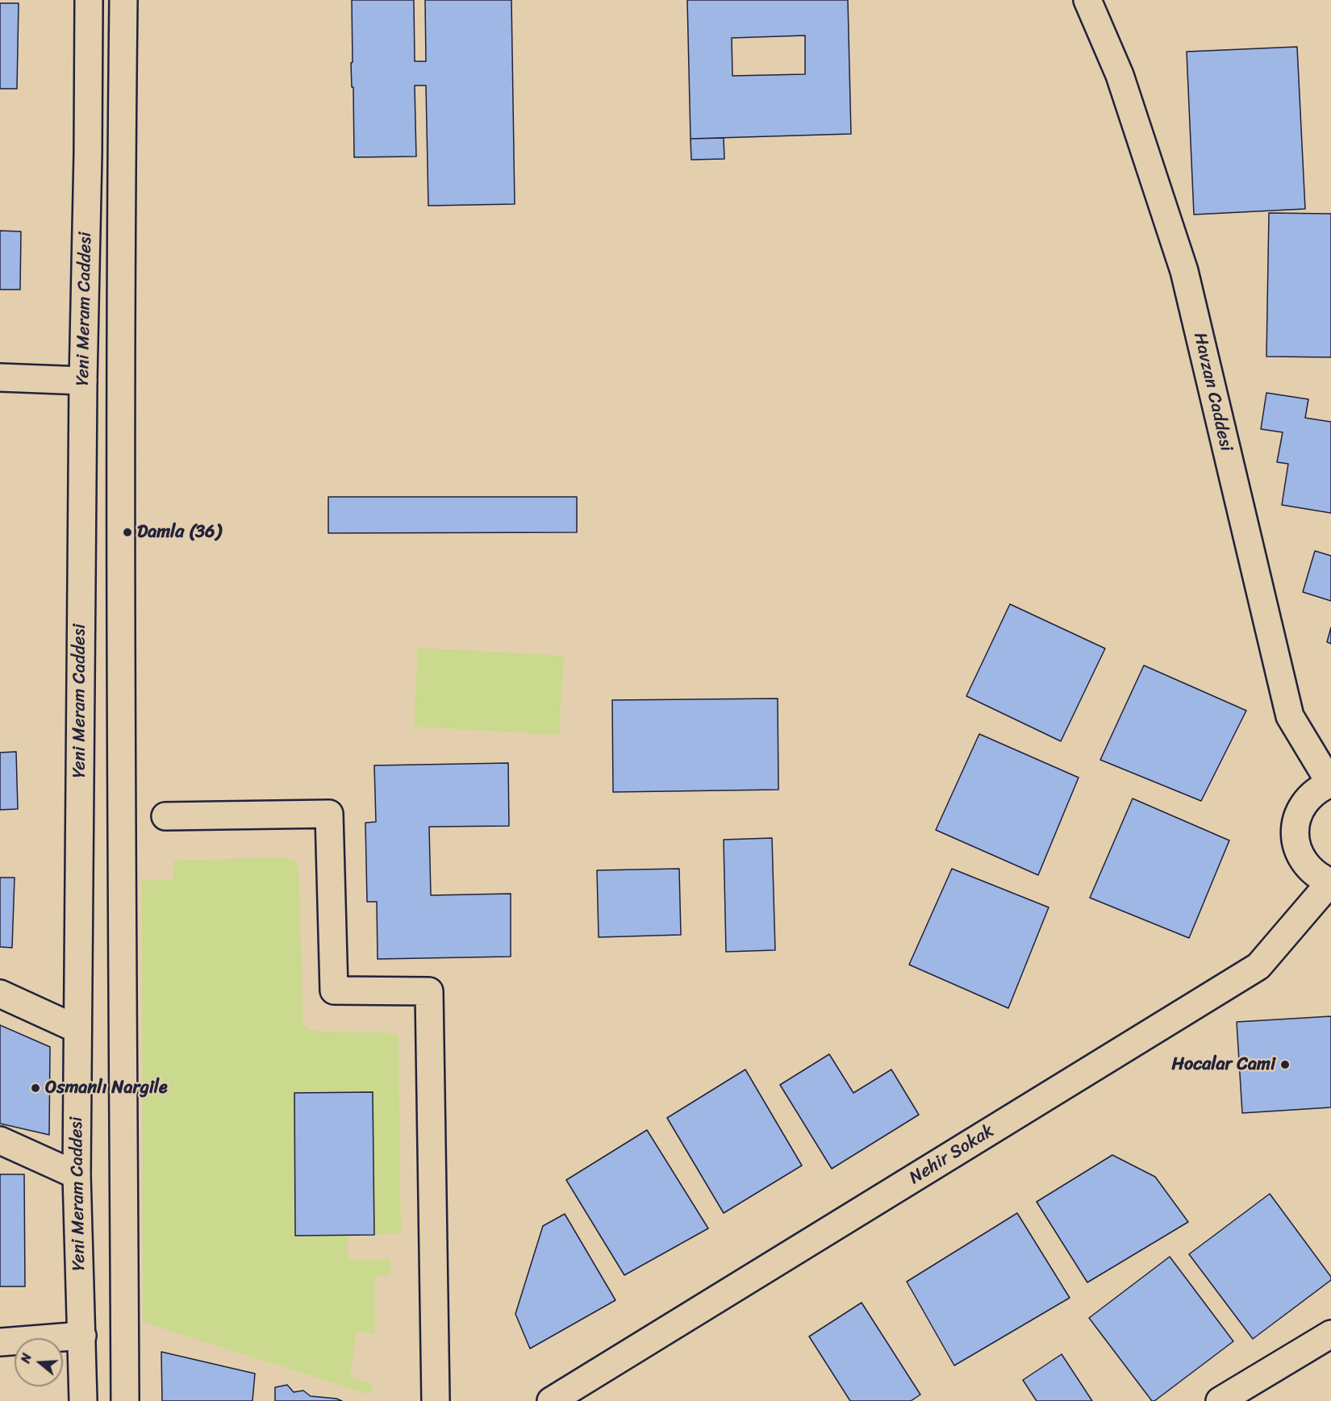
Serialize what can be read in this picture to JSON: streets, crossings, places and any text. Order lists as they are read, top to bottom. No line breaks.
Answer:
{"streets":{"street":["Yeni Meram Caddesi","Havzan Caddesi","Nehir Sokak"]},"places":["Damla (36)","Hocalar Cami","Osmanlı Nargile"],"north":"left"}
